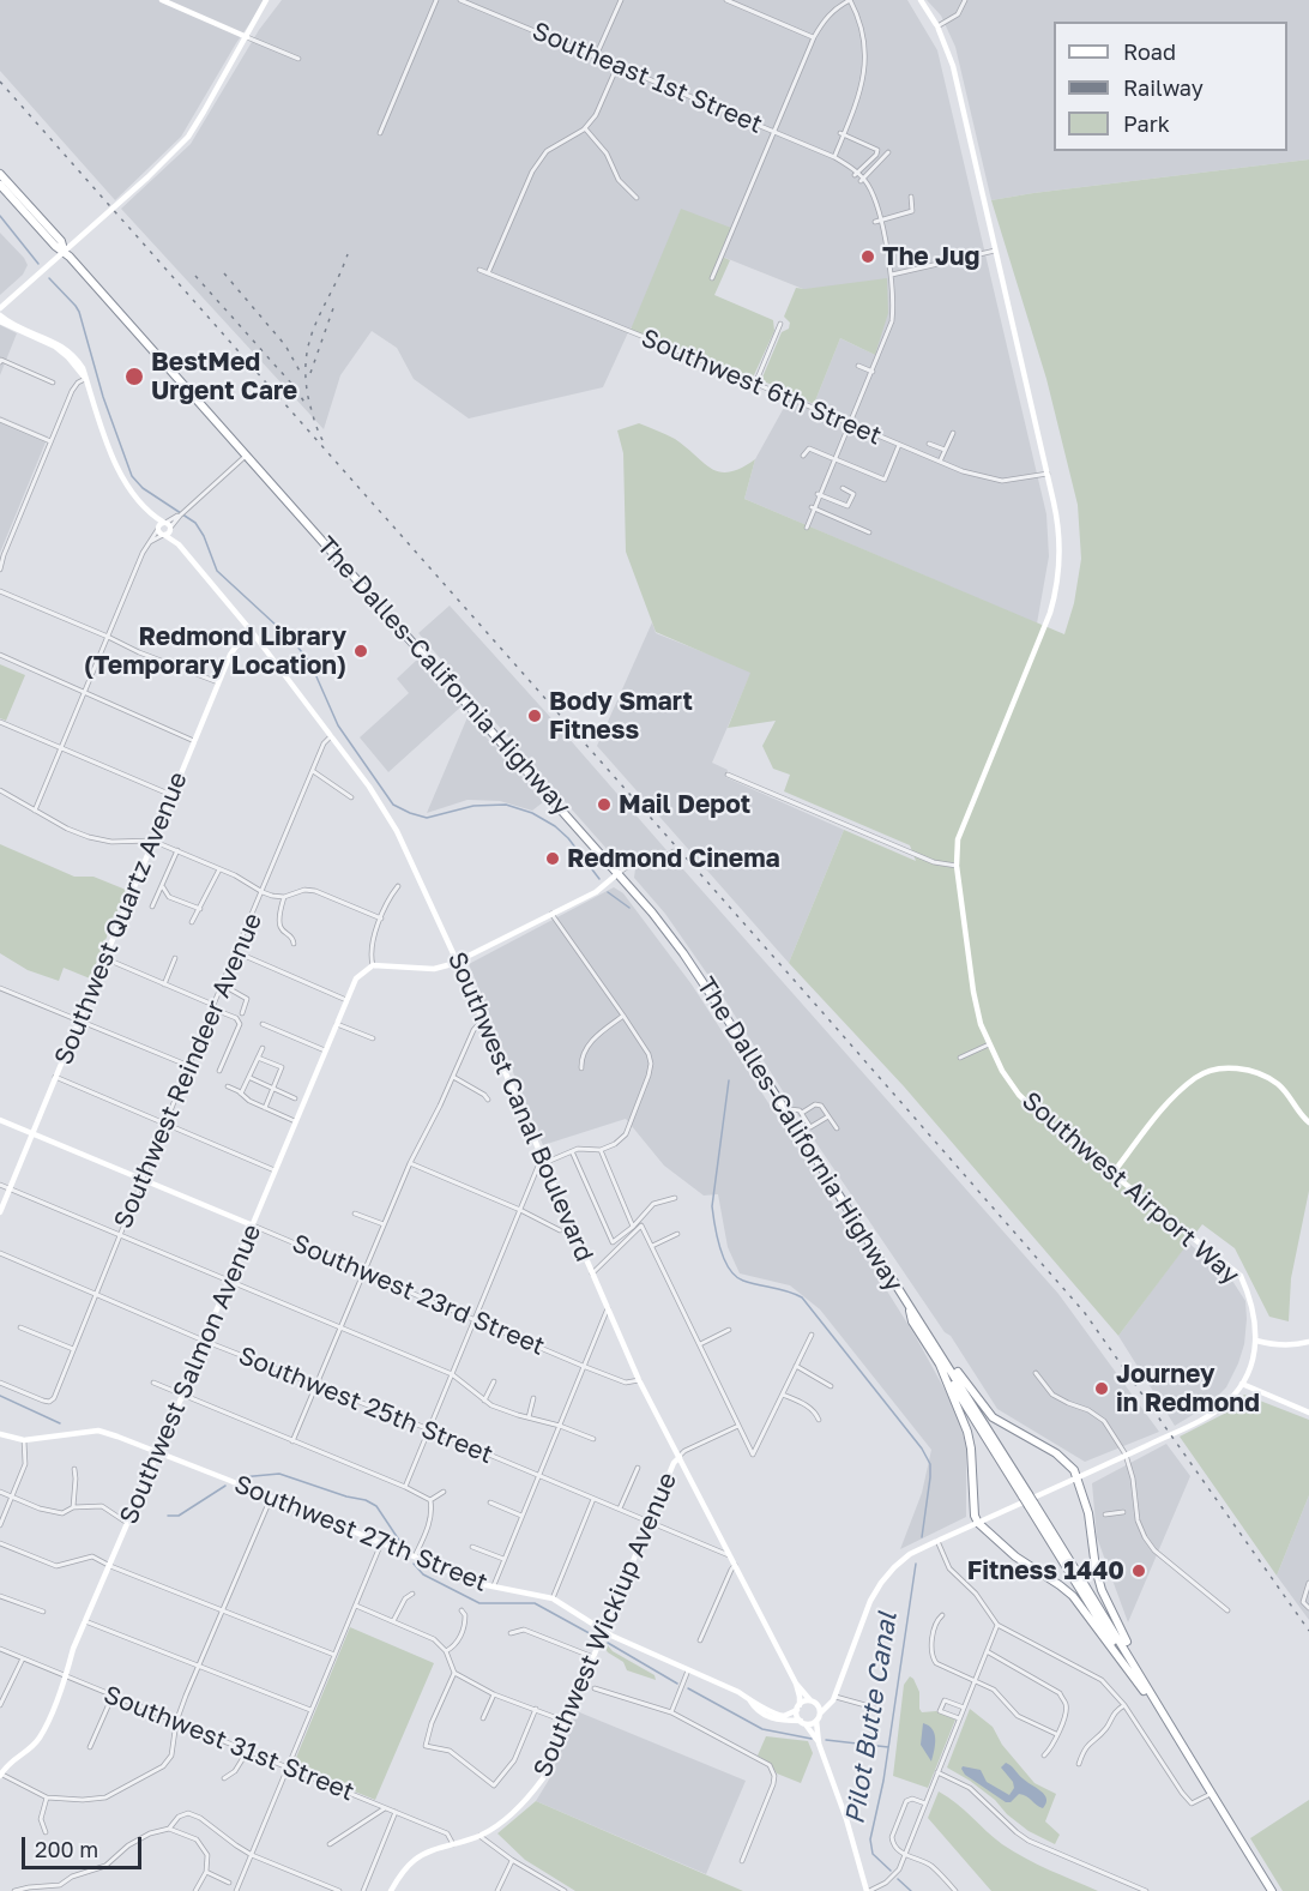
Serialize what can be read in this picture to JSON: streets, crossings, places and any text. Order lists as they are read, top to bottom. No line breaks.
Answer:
{"streets":{"highway":["The Dalles-California Highway"],"main road":["Southwest Quartz Avenue","Southwest Canal Boulevard","Southwest Airport Way","Southwest 23rd Street","Southwest Salmon Avenue","Southwest 27th Street","Southwest Wickiup Avenue"],"street":["Southeast 1st Street","Southwest 6th Street","Southwest Reindeer Avenue","Southwest 25th Street","Southwest 31st Street"]},"crossings":[["Southeast 1st Street","Southwest 6th Street"],["Southwest 6th Street","Southwest Airport Way"],["Southwest Quartz Avenue","Southwest Canal Boulevard"],["Southwest Quartz Avenue","Southwest 23rd Street"],["Southwest Reindeer Avenue","Southwest Canal Boulevard"],["Southwest Reindeer Avenue","Southwest 23rd Street"],["Southwest Reindeer Avenue","Southwest 25th Street"],["Southwest Canal Boulevard","Southwest Airport Way"],["Southwest Canal Boulevard","Southwest 23rd Street"],["Southwest Canal Boulevard","Southwest 25th Street"],["Southwest Canal Boulevard","Southwest 27th Street"],["Southwest Canal Boulevard","Southwest Wickiup Avenue"],["Southwest Airport Way","Southwest 27th Street"],["Southwest 23rd Street","Southwest Salmon Avenue"],["Southwest Salmon Avenue","Southwest 25th Street"],["Southwest Salmon Avenue","Southwest 27th Street"],["Southwest Salmon Avenue","Southwest 31st Street"],["Southwest 25th Street","Southwest Wickiup Avenue"],["Southwest 27th Street","Southwest Wickiup Avenue"],["Southwest Wickiup Avenue","Southwest 31st Street"]],"water":["Pilot Butte Canal"],"places":["The Jug","BestMed Urgent Care","Redmond Library (Temporary Location)","Body Smart Fitness","Mail Depot","Redmond Cinema","Journey in Redmond","Fitness 1440"],"legend":["Road","Railway","Park"],"scale_bar":"200 m"}
